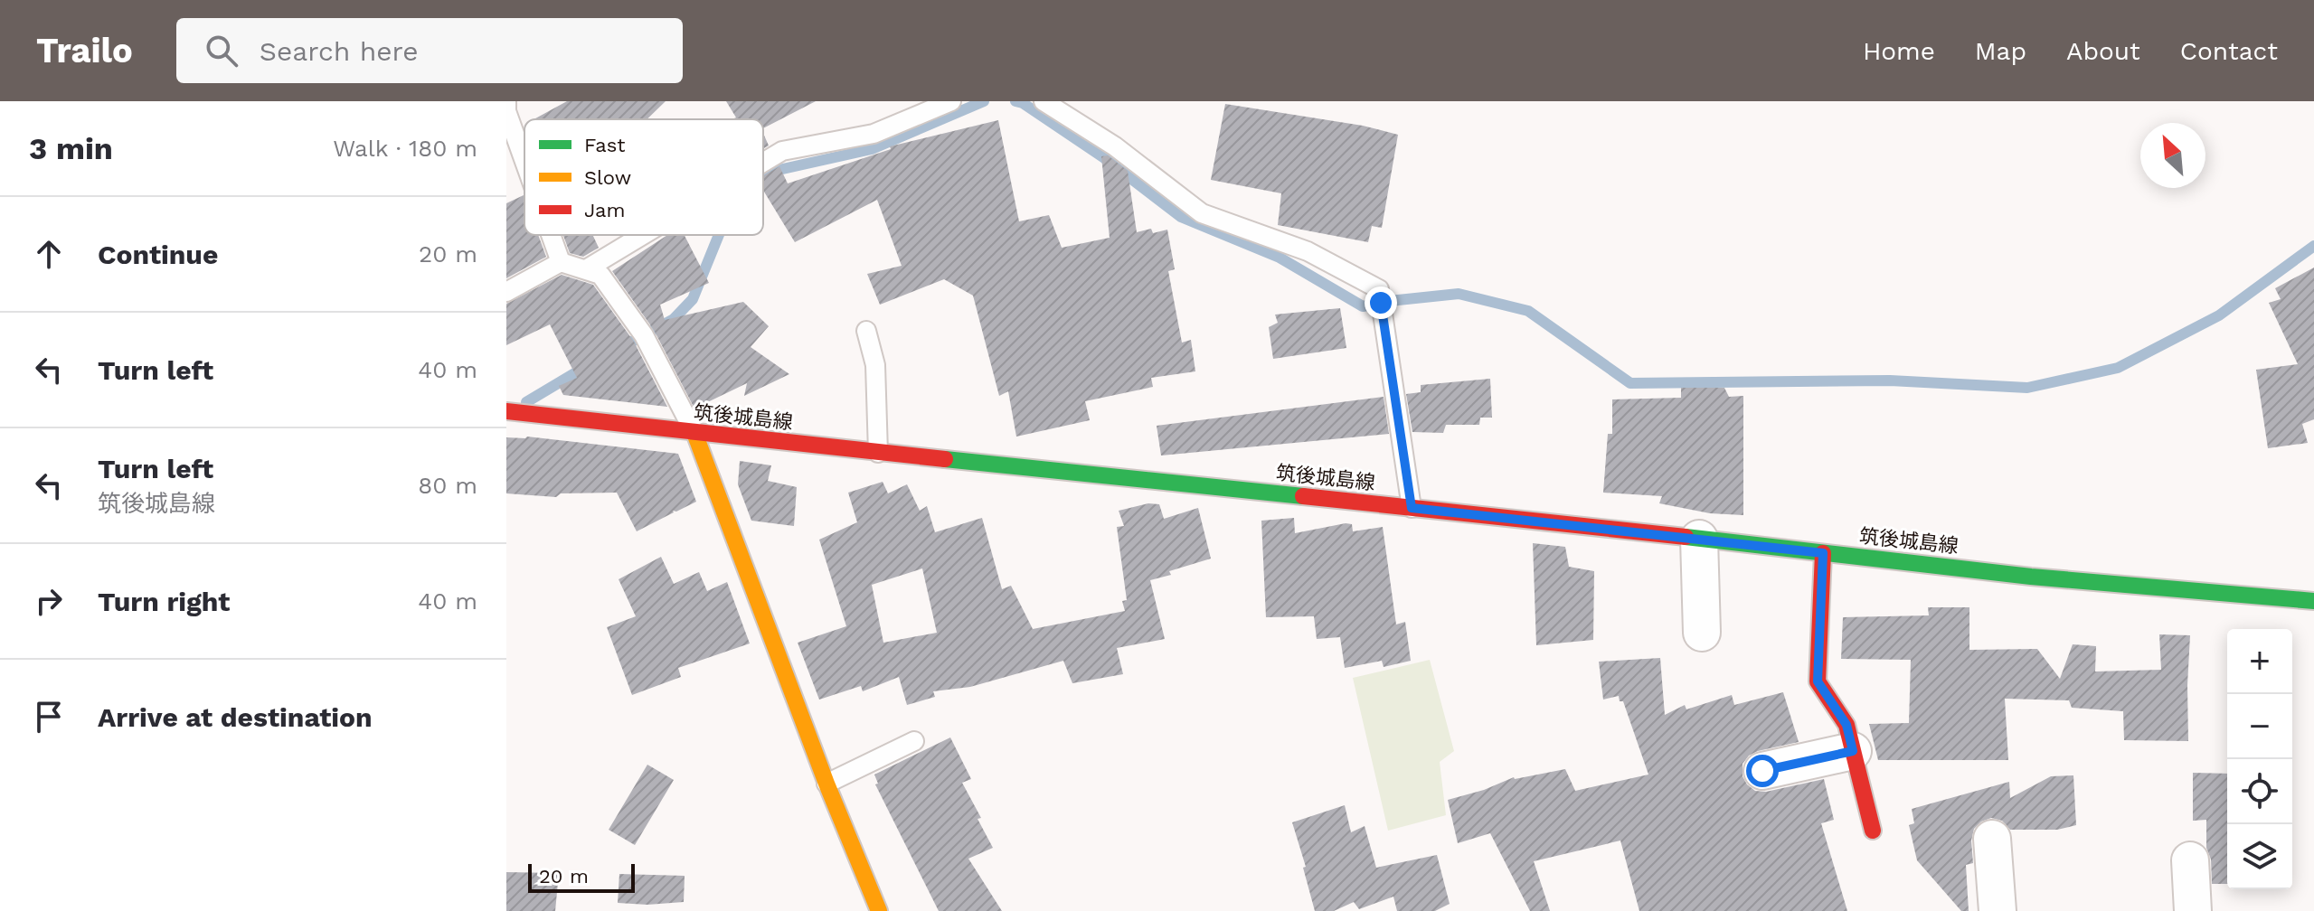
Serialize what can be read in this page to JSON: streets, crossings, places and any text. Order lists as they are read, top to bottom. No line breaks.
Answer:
{"streets":{"street":["筑後城島線"]},"legend":["Fast","Slow","Jam"],"scale_bar":"20 m","north":"top left","page":{"header":"Trailo","search":"Search here","nav":["Home","Map","About","Contact"],"heading":["3 min","Walk · 180 m"],"list":[["Continue","20 m"],["Turn left","40 m"],["Turn left","筑後城島線","80 m"],["Turn right","40 m"],"Arrive at destination"],"map_buttons":["+","−"],"scale":"20 m"}}
